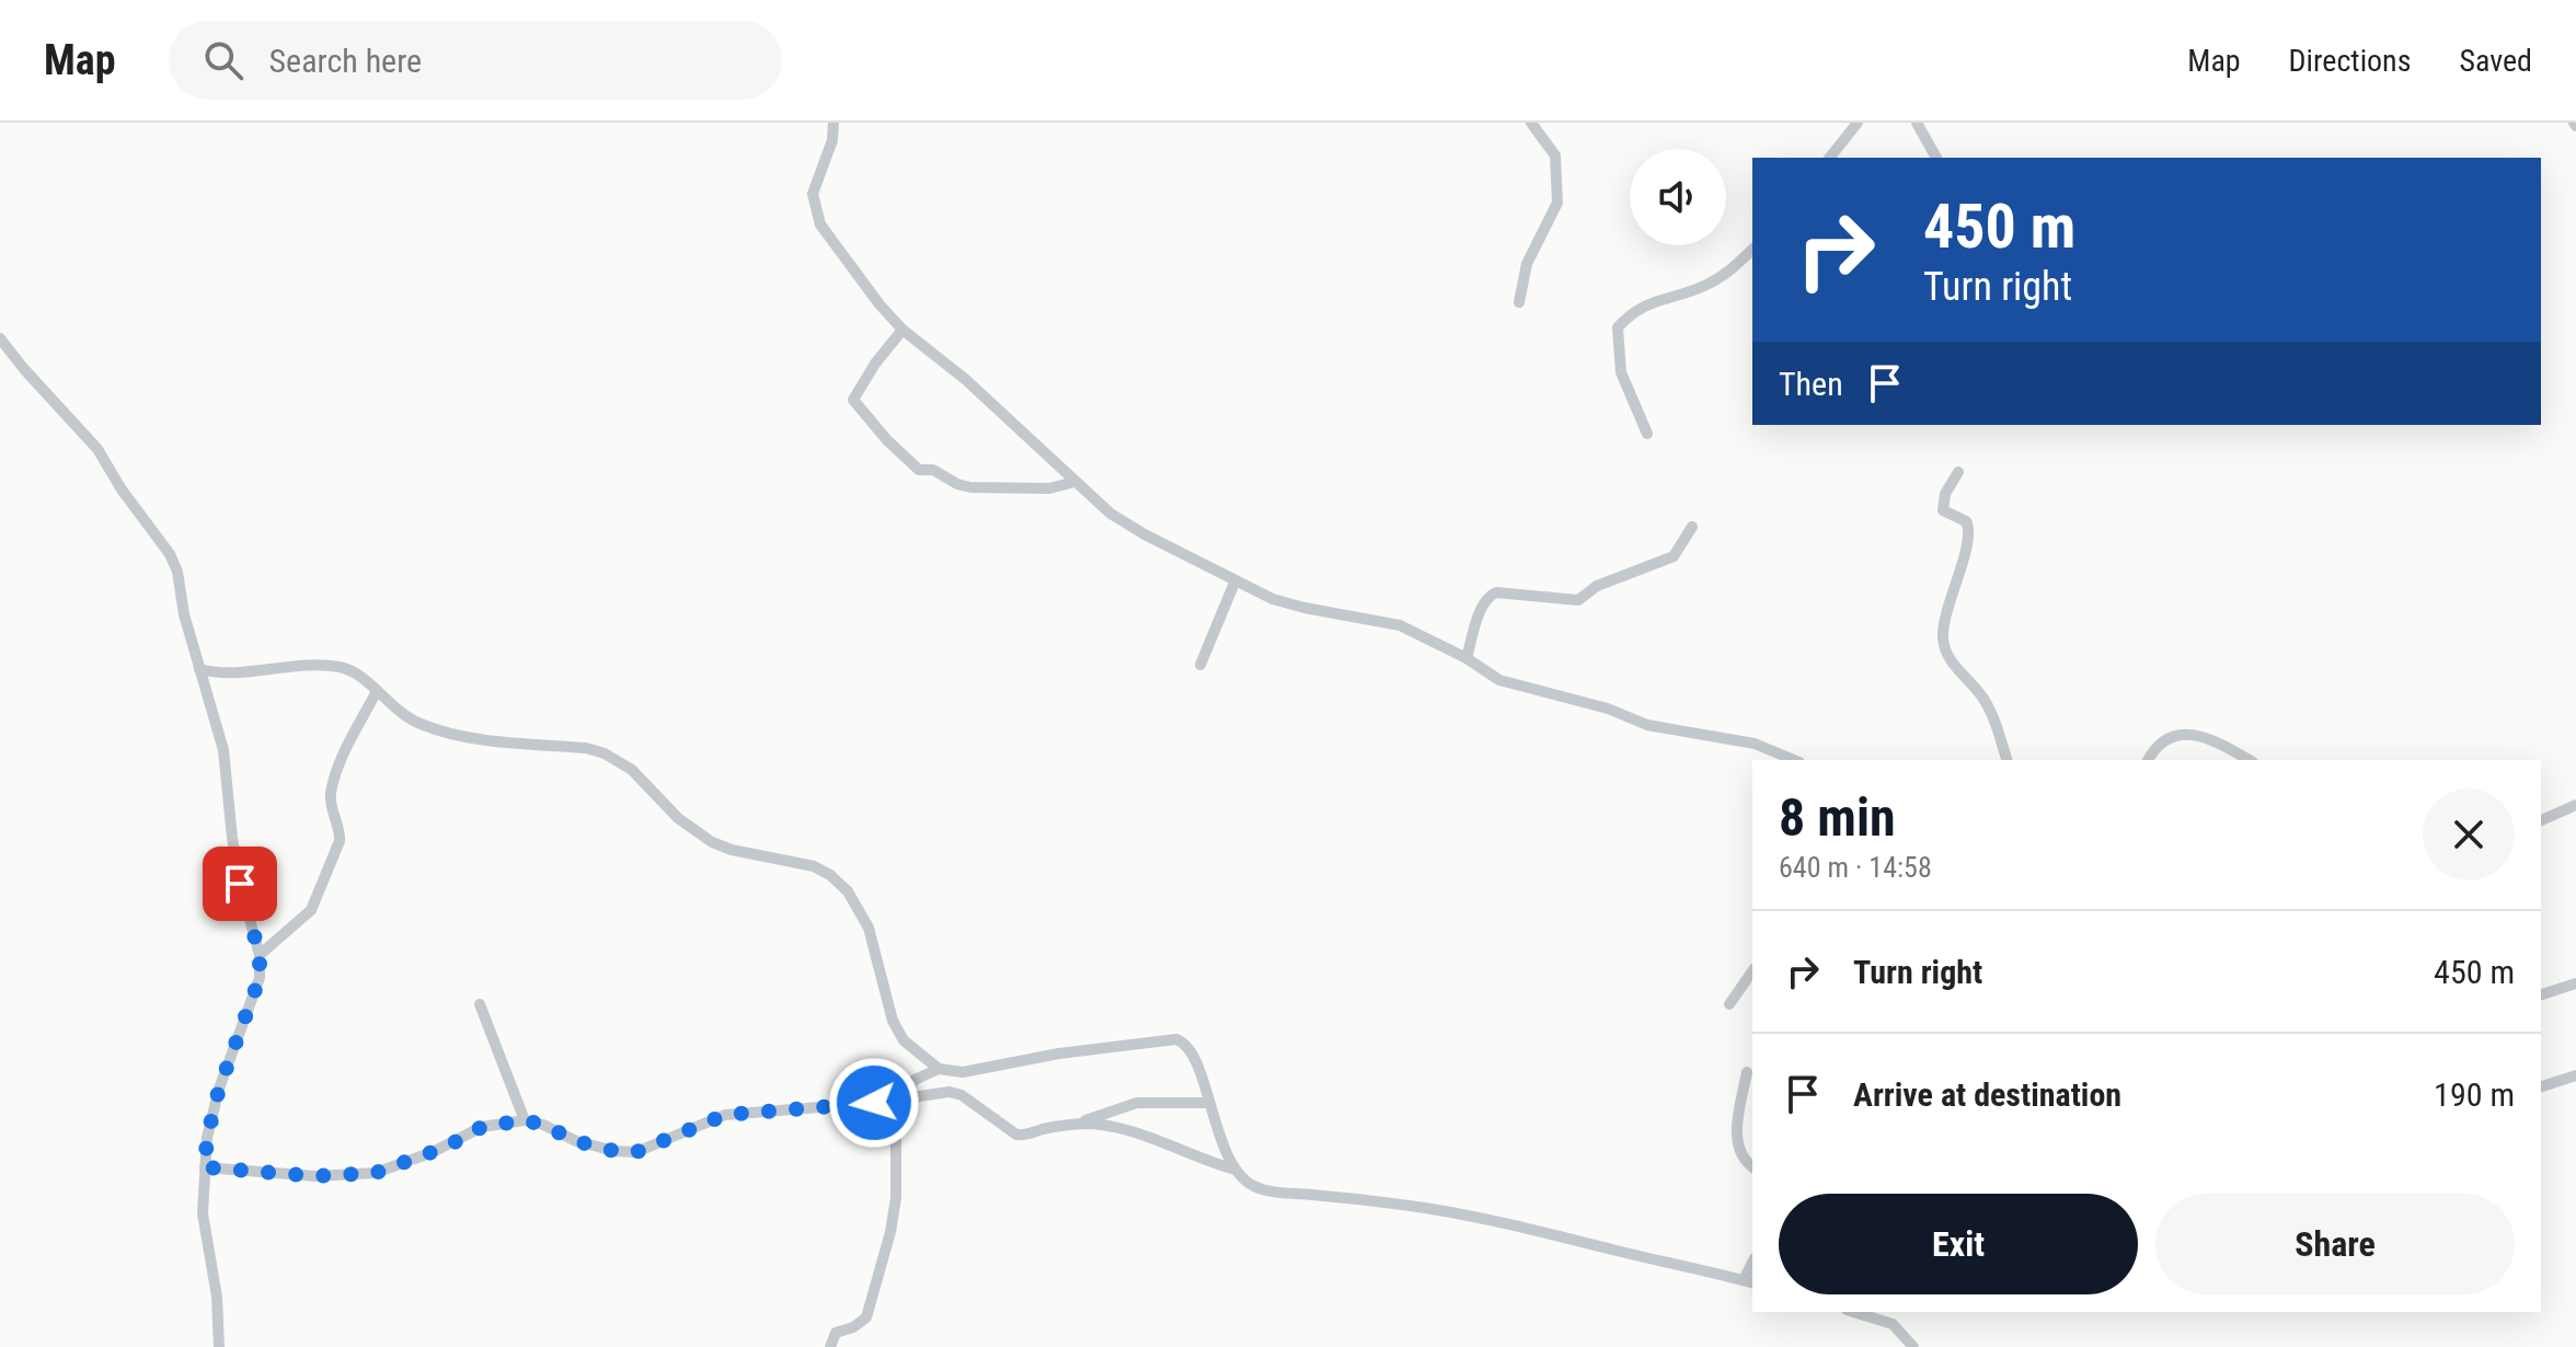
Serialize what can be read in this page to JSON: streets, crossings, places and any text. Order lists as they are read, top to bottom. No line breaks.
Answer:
{"page":{"header":"Map","search":"Search here","nav":["Map","Directions","Saved"],"turn":["450 m","Turn right"],"then":"Then","heading":["8 min","640 m · 14:58"],"list":[{"name":"Turn right","value":"450 m"},{"name":"Arrive at destination","value":"190 m"}],"buttons":["Exit","Share"]}}
